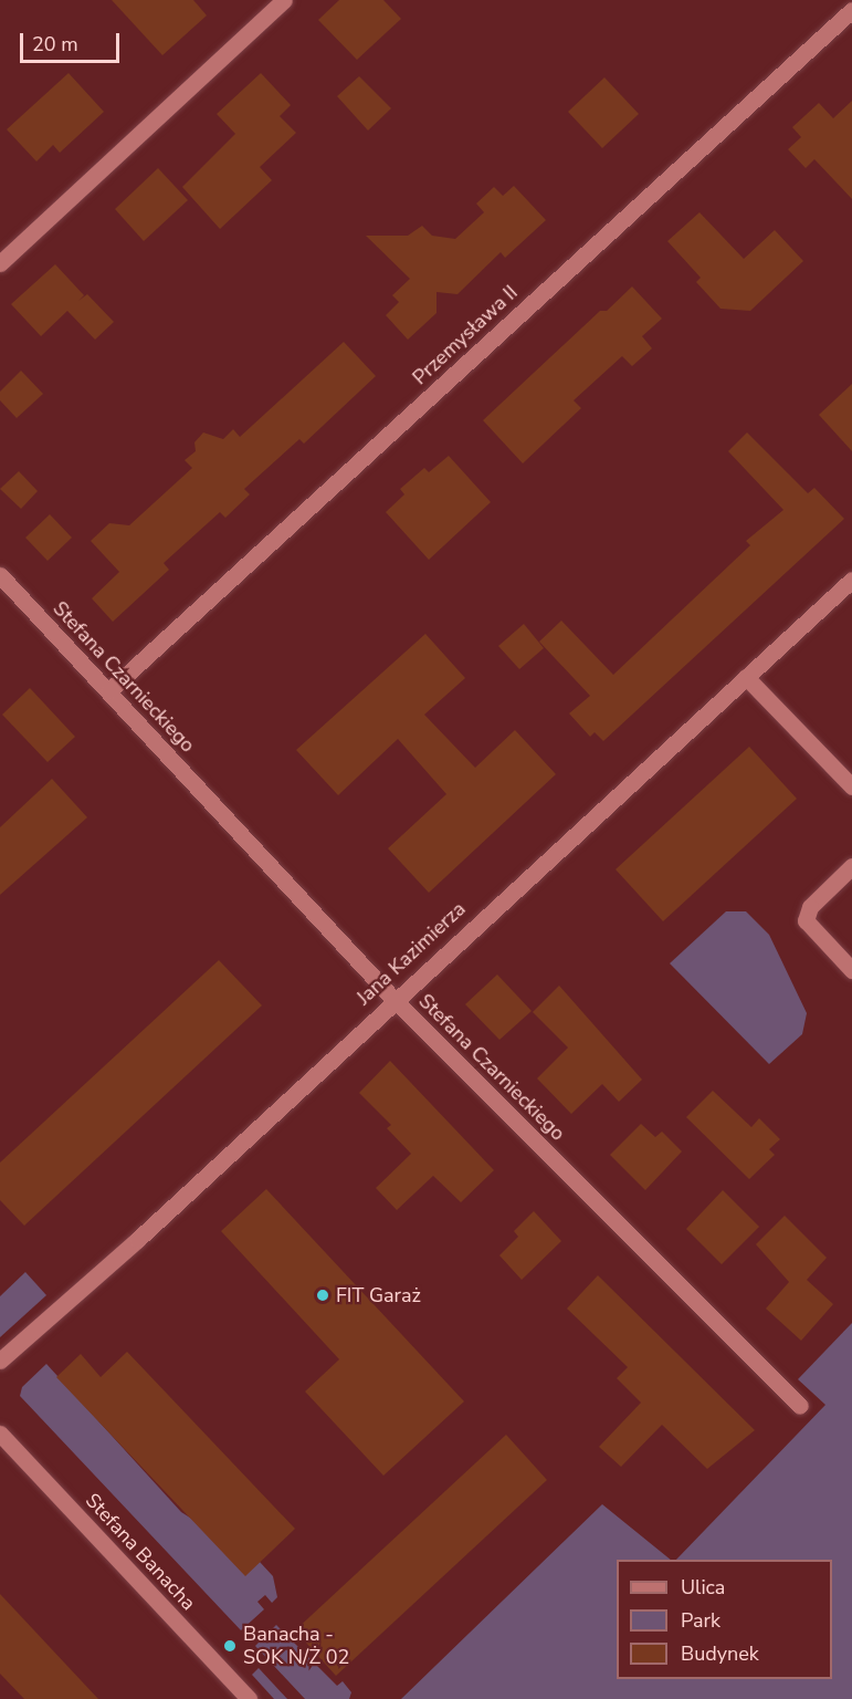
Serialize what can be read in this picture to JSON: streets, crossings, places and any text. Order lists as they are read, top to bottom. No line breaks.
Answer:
{"streets":{"street":["Przemysława II","Stefana Czarnieckiego","Jana Kazimierza","Stefana Banacha"]},"crossings":[["Przemysława II","Stefana Czarnieckiego"],["Stefana Czarnieckiego","Jana Kazimierza"]],"places":["FIT Garaż","Banacha - SOK N/Ż 02"],"legend":["Ulica","Park","Budynek"],"scale_bar":"20 m"}
